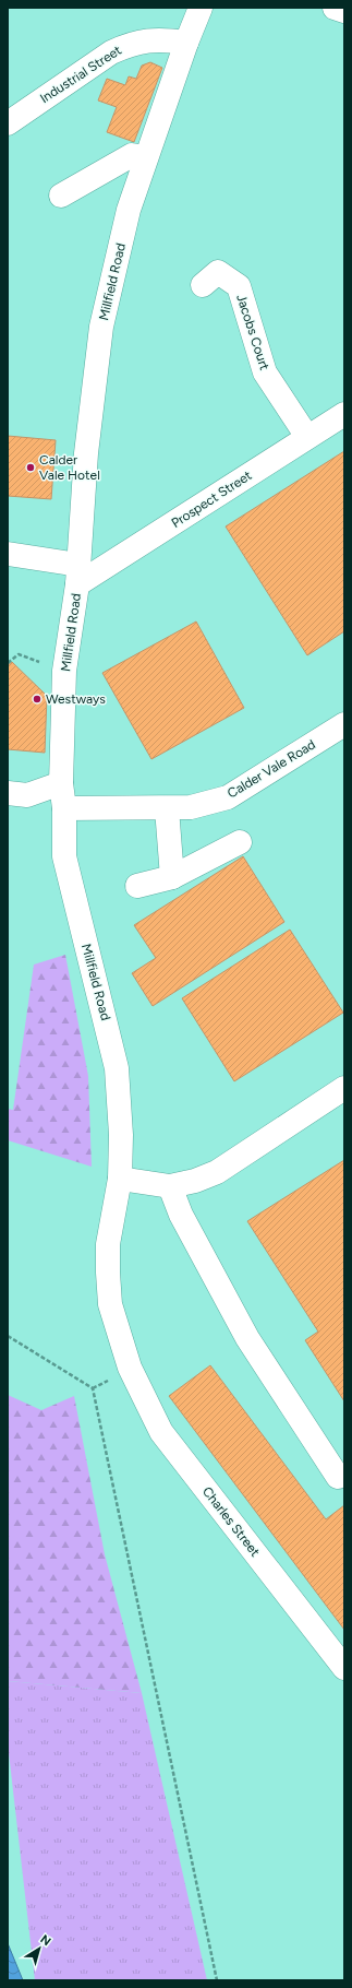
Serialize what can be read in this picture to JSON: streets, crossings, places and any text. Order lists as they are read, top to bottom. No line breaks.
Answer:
{"streets":{"street":["Industrial Street","Millfield Road","Jacobs Court","Prospect Street","Calder Vale Road","Charles Street"]},"crossings":[["Industrial Street","Millfield Road"],["Millfield Road","Prospect Street"],["Millfield Road","Calder Vale Road"],["Millfield Road","Charles Street"],["Jacobs Court","Prospect Street"]],"places":["Calder Vale Hotel","Westways"],"north":"top right"}
